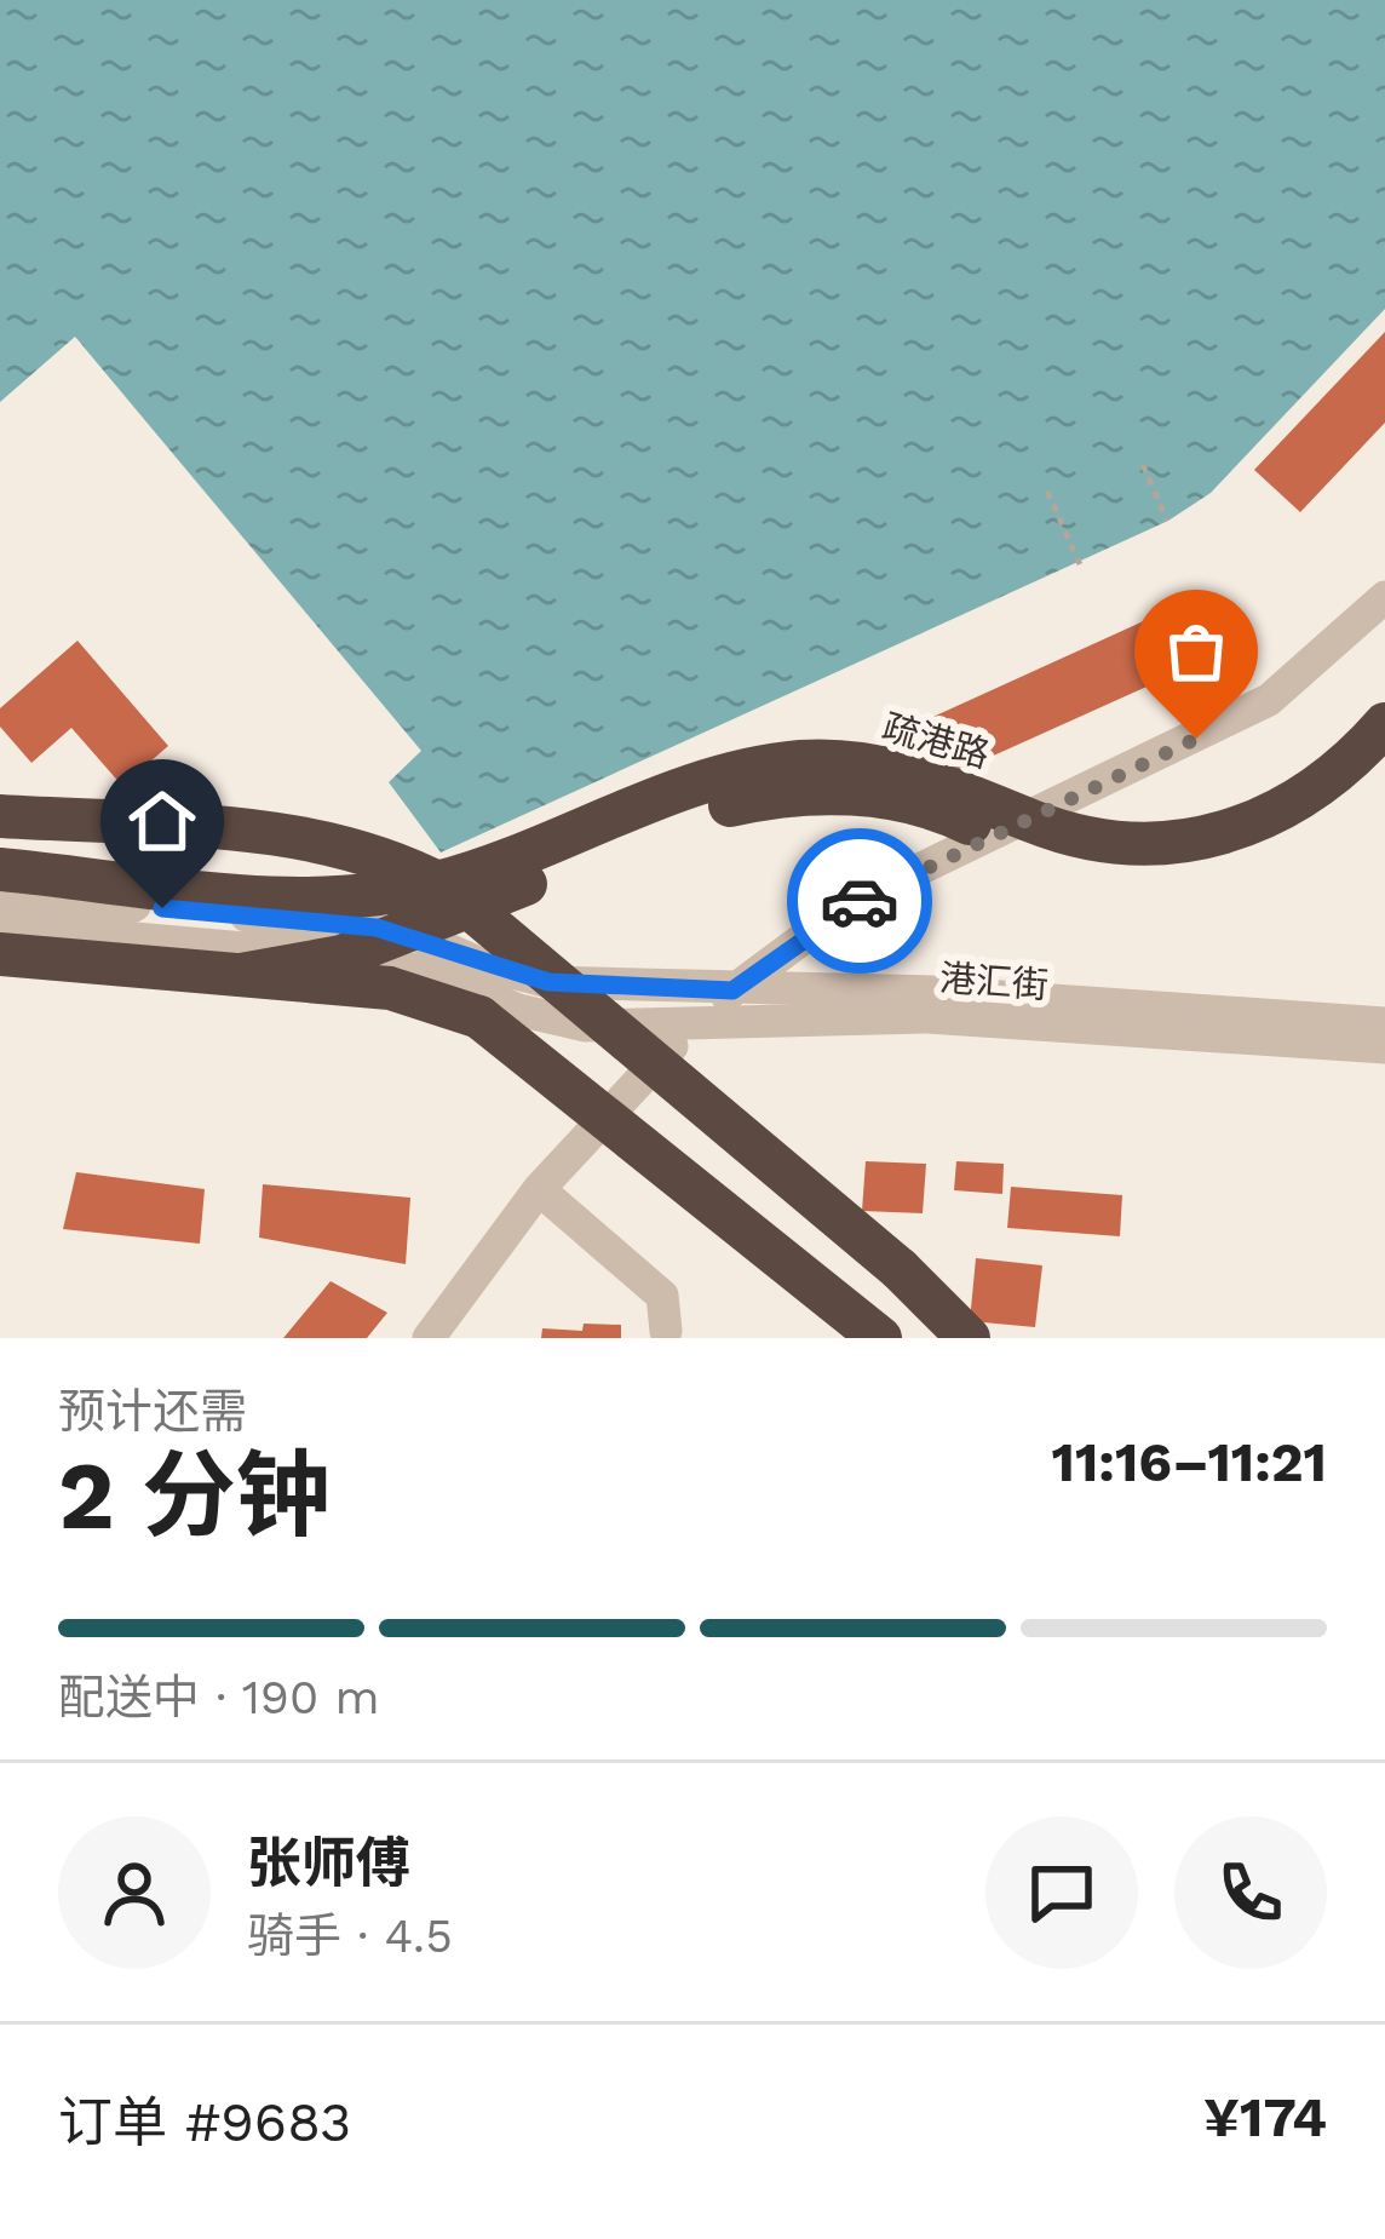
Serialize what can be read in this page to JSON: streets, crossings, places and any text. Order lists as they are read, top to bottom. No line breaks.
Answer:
{"streets":{"highway":["疏港路"],"street":["港汇街"]},"page":{"heading":["2 分钟","预计还需","11:16–11:21"],"panel":["张师傅","骑手 · 4.5","订单 #9683","¥174"],"bar":"配送中 · 190 m"}}
